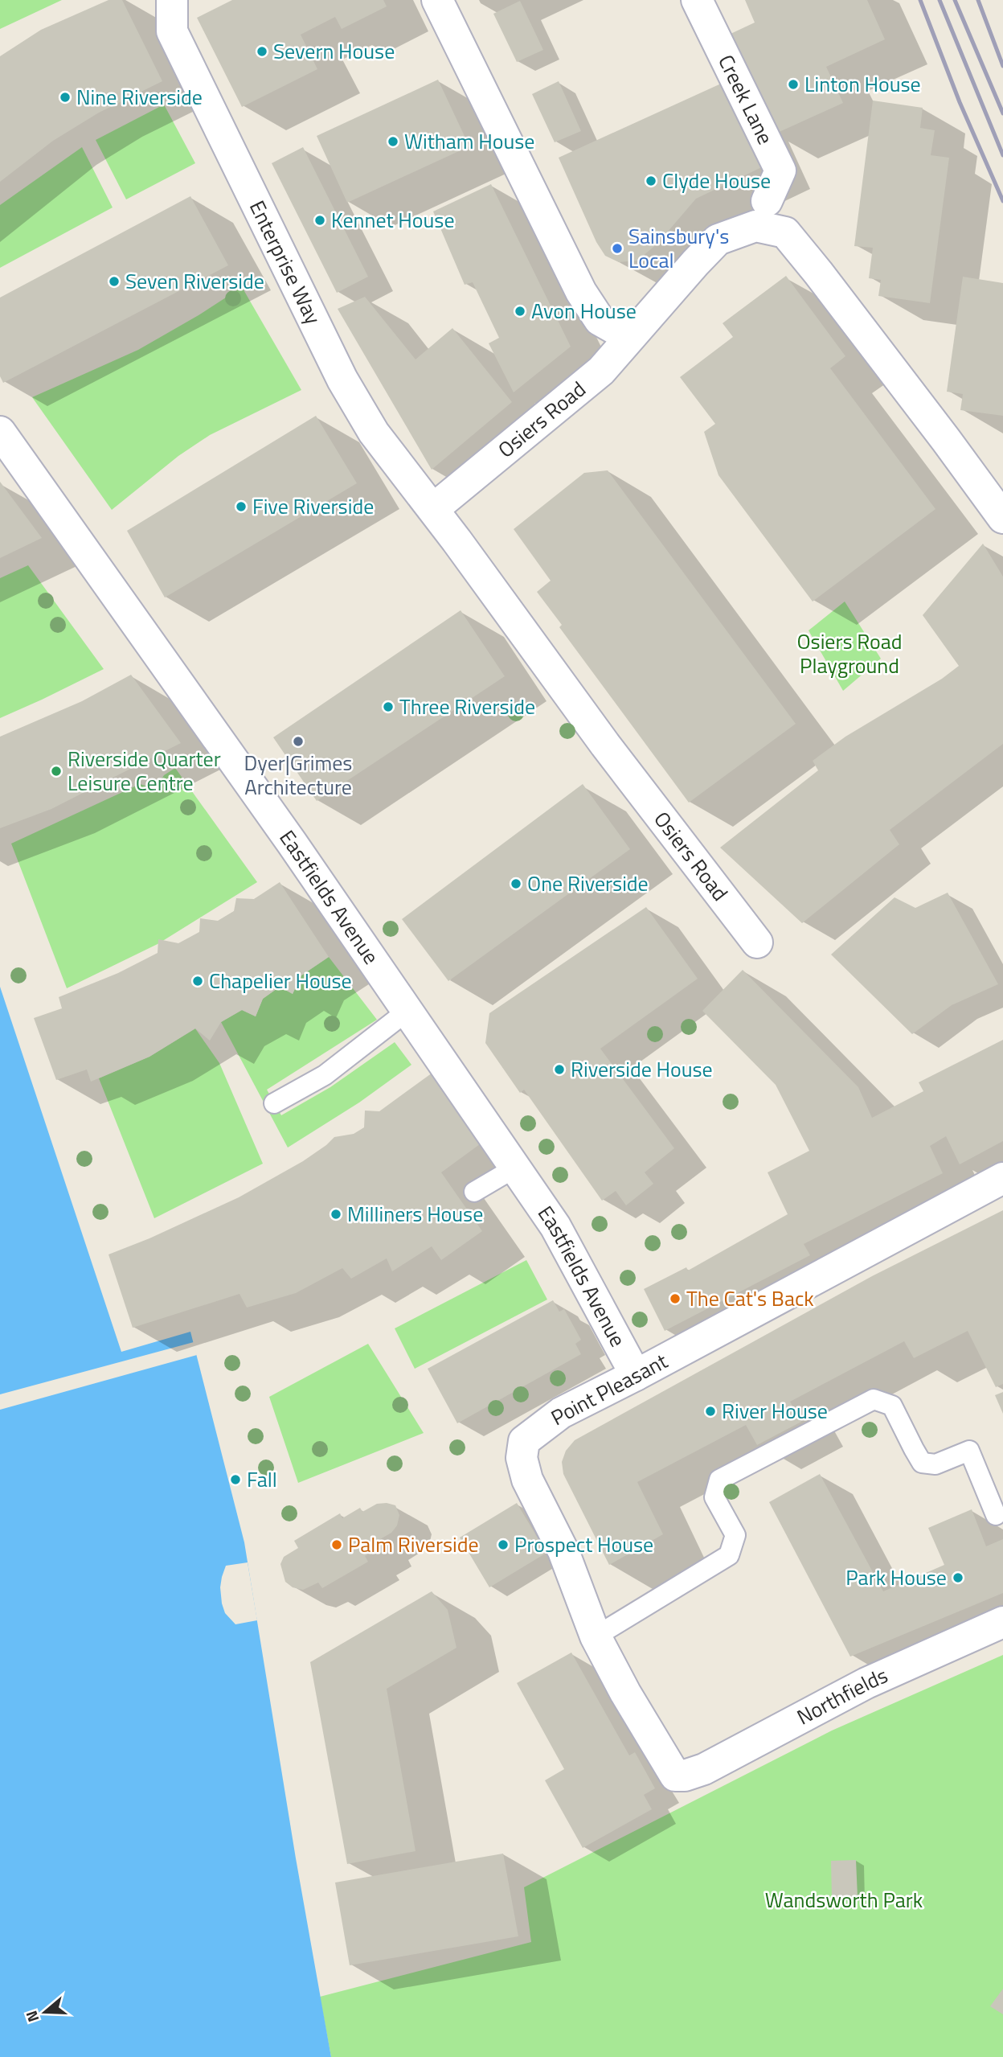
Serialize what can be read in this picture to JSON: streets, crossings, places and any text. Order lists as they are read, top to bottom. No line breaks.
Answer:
{"streets":{"street":["Creek Lane","Enterprise Way","Osiers Road","Eastfields Avenue","Point Pleasant","Northfields"]},"crossings":[["Enterprise Way","Osiers Road"],["Eastfields Avenue","Point Pleasant"],["Point Pleasant","Northfields"]],"parks":["Osiers Road Playground","Wandsworth Park"],"places":["Severn House","Linton House","Nine Riverside","Witham House","Clyde House","Kennet House","Sainsbury's Local","Seven Riverside","Avon House","Five Riverside","Three Riverside","Dyer|Grimes Architecture","Riverside Quarter Leisure Centre","One Riverside","Chapelier House","Riverside House","Milliners House","The Cat's Back","River House","Fall","Palm Riverside","Prospect House","Park House"],"north":"left"}
